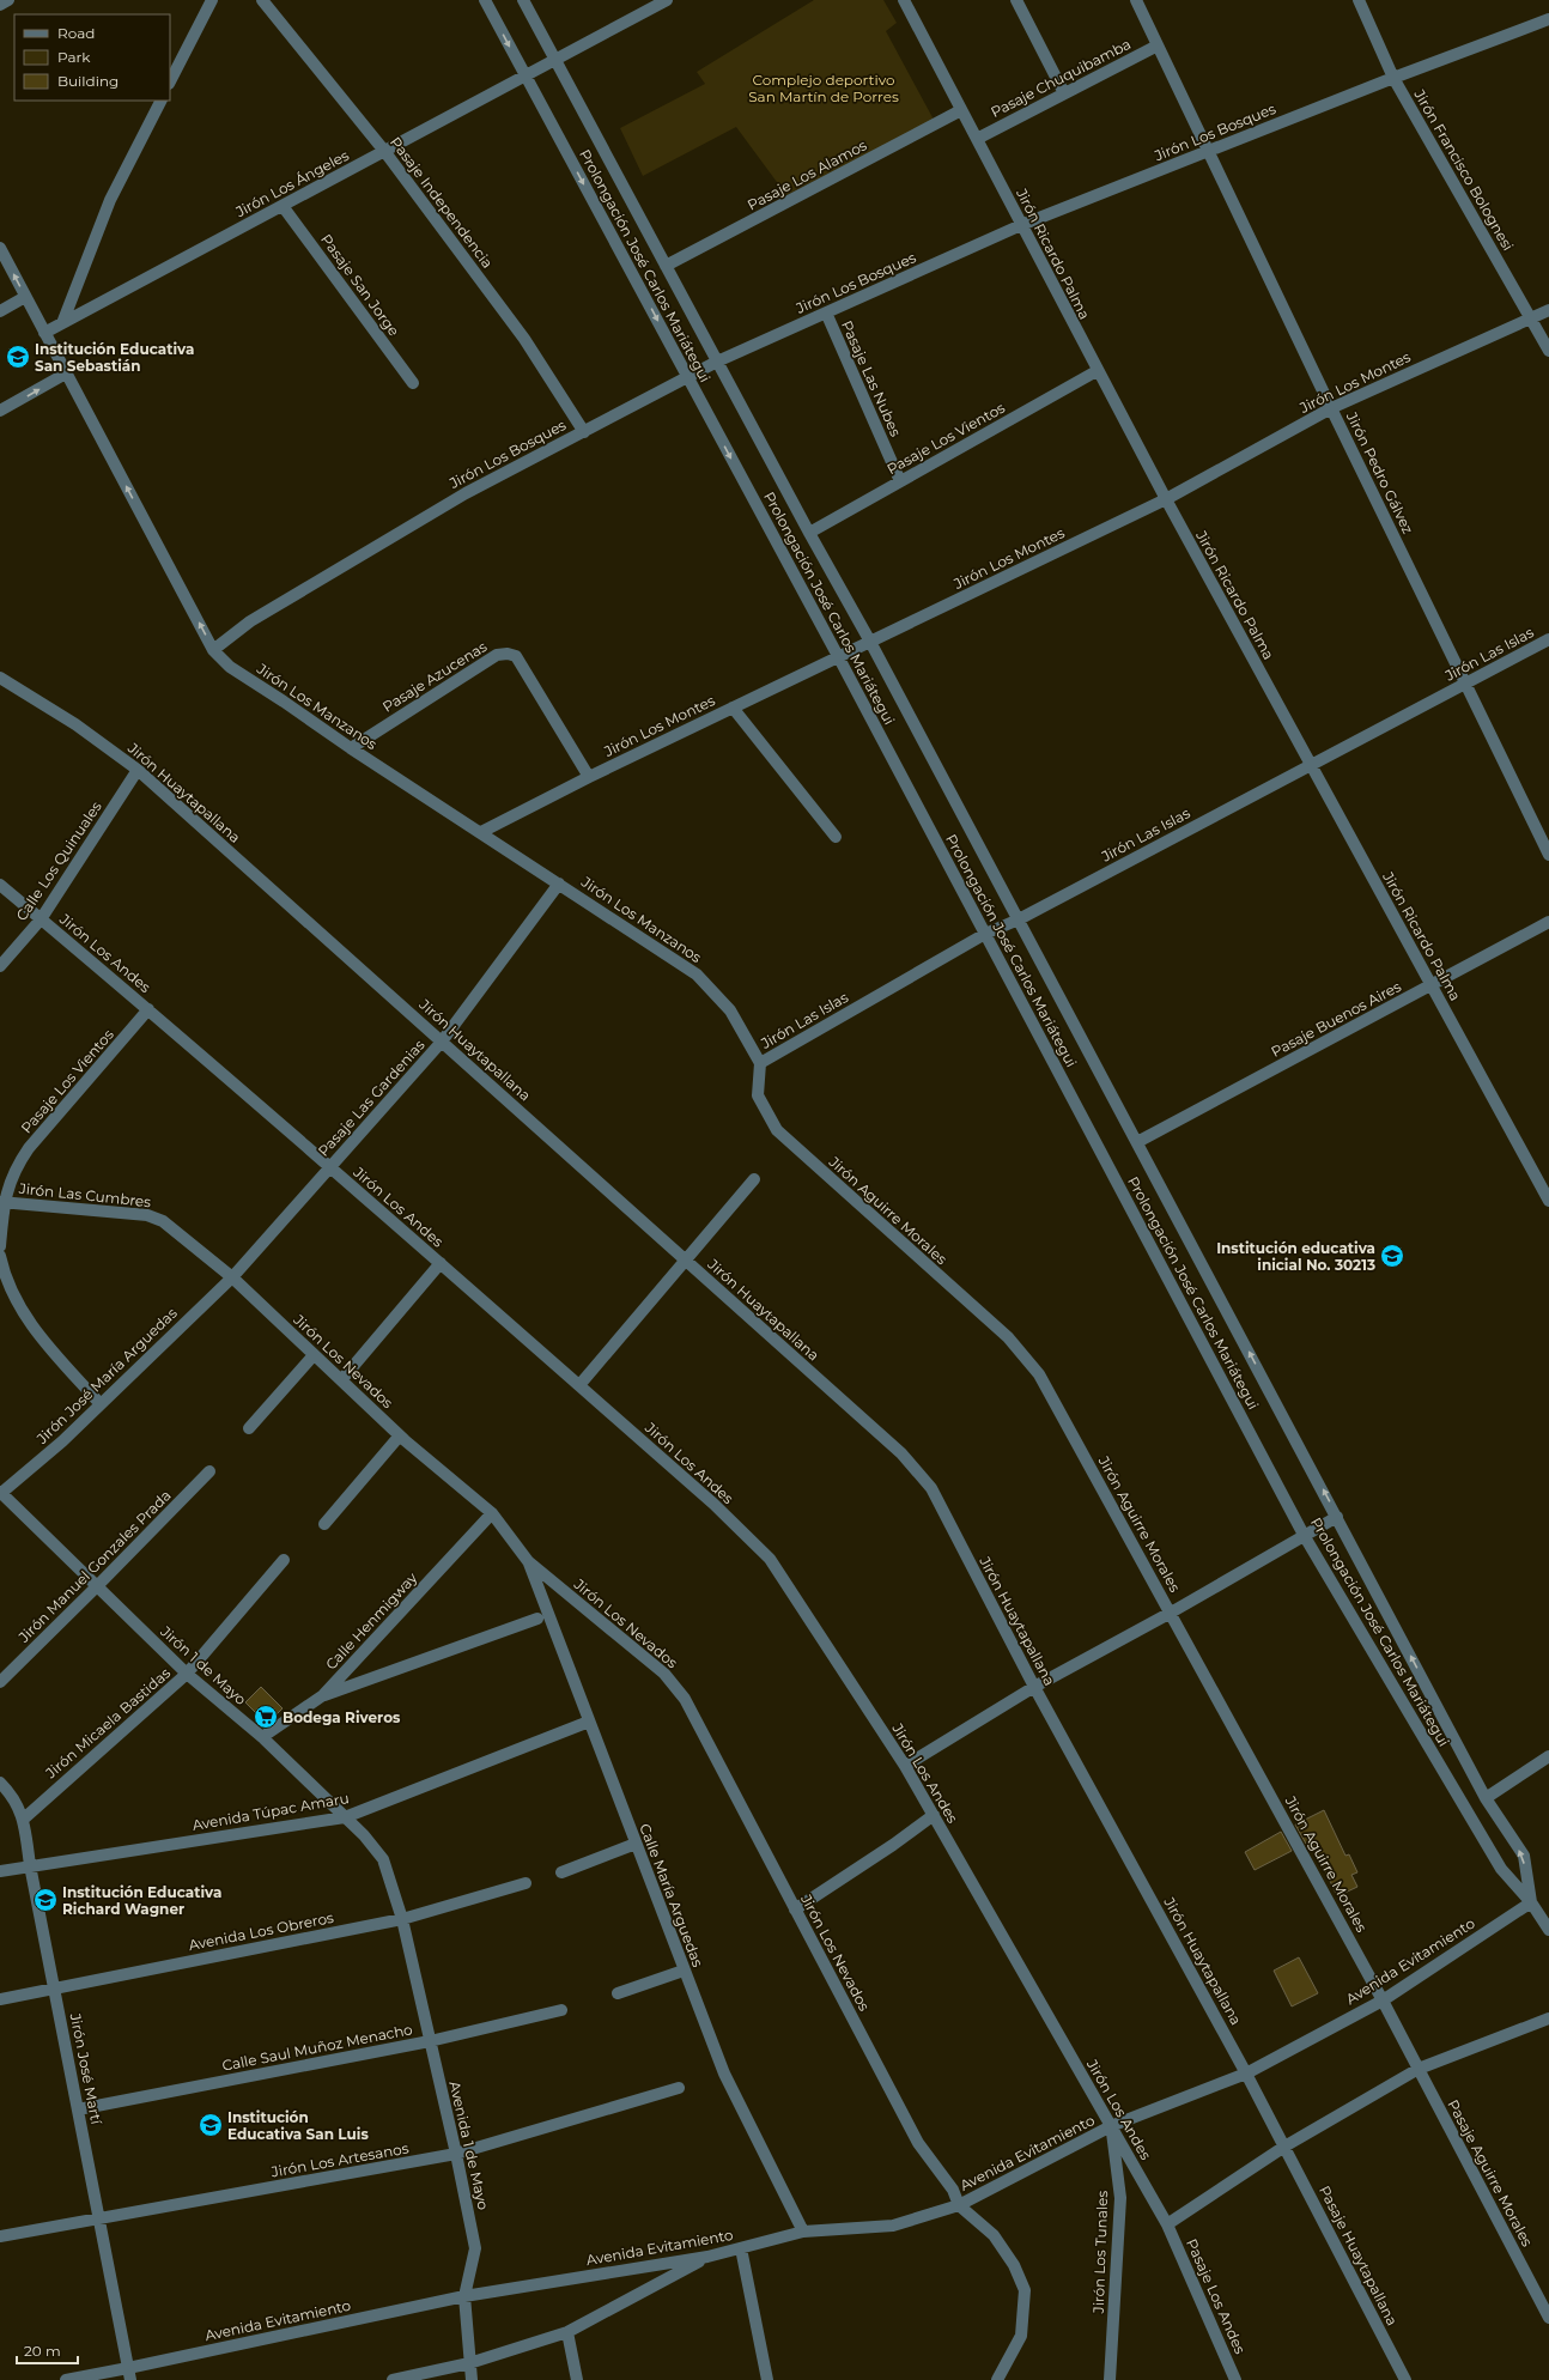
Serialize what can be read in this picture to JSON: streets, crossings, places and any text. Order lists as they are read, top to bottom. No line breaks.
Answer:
{"streets":{"street":["Pasaje Chuquibamba","Jirón Los Bosques","Jirón Francisco Bolognesi","Pasaje Los Alamos","Jirón Los Ángeles","Pasaje Independencia","Jirón Ricardo Palma","Prolongación José Carlos Mariátegui","Pasaje San Jorge","Pasaje Las Nubes","Jirón Los Montes","Pasaje Los Vientos","Jirón Pedro Gálvez","Jirón Las Islas","Pasaje Azucenas","Jirón Los Manzanos","Jirón Huaytapallana","Calle Los Quinuales","Jirón Los Andes","Pasaje Buenos Aires","Pasaje Las Gardenias","Jirón Las Cumbres","Jirón Aguirre Morales","Jirón Los Nevados","Jirón José María Arguedas","Jirón Manuel Gonzales Prada","Calle Henmigway","Jirón 1 de Mayo","Jirón Micaela Bastidas","Avenida Túpac Amaru","Calle María Arguedas","Avenida Los Obreros","Avenida Evitamiento","Calle Saul Muñoz Menacho","Jirón José Martí","Avenida 1 de Mayo","Jirón Los Artesanos","Pasaje Aguirre Morales","Jirón Los Tunales","Pasaje Huaytapallana","Pasaje Los Andes"]},"crossings":[["Pasaje Chuquibamba","Jirón Ricardo Palma"],["Pasaje Chuquibamba","Jirón Pedro Gálvez"],["Jirón Los Bosques","Jirón Francisco Bolognesi"],["Jirón Los Bosques","Pasaje Independencia"],["Jirón Los Bosques","Jirón Ricardo Palma"],["Jirón Los Bosques","Prolongación José Carlos Mariátegui"],["Jirón Los Bosques","Pasaje Las Nubes"],["Jirón Los Bosques","Jirón Pedro Gálvez"],["Jirón Los Bosques","Jirón Los Manzanos"],["Jirón Francisco Bolognesi","Jirón Los Montes"],["Pasaje Los Alamos","Jirón Ricardo Palma"],["Pasaje Los Alamos","Prolongación José Carlos Mariátegui"],["Jirón Los Ángeles","Pasaje Independencia"],["Jirón Los Ángeles","Prolongación José Carlos Mariátegui"],["Jirón Los Ángeles","Pasaje San Jorge"],["Jirón Los Ángeles","Jirón Los Manzanos"],["Jirón Ricardo Palma","Jirón Los Montes"],["Jirón Ricardo Palma","Pasaje Los Vientos"],["Jirón Ricardo Palma","Jirón Las Islas"],["Jirón Ricardo Palma","Pasaje Buenos Aires"],["Prolongación José Carlos Mariátegui","Jirón Los Montes"],["Prolongación José Carlos Mariátegui","Pasaje Los Vientos"],["Prolongación José Carlos Mariátegui","Jirón Las Islas"],["Prolongación José Carlos Mariátegui","Pasaje Buenos Aires"],["Prolongación José Carlos Mariátegui","Avenida Evitamiento"],["Pasaje Las Nubes","Pasaje Los Vientos"],["Jirón Los Montes","Jirón Pedro Gálvez"],["Jirón Los Montes","Pasaje Azucenas"],["Jirón Los Montes","Jirón Los Manzanos"],["Pasaje Los Vientos","Jirón Los Andes"],["Pasaje Los Vientos","Jirón Las Cumbres"],["Jirón Pedro Gálvez","Jirón Las Islas"],["Jirón Las Islas","Jirón Los Manzanos"],["Jirón Las Islas","Jirón Aguirre Morales"],["Pasaje Azucenas","Jirón Los Manzanos"],["Jirón Los Manzanos","Pasaje Las Gardenias"],["Jirón Los Manzanos","Jirón Aguirre Morales"],["Jirón Huaytapallana","Calle Los Quinuales"],["Jirón Huaytapallana","Pasaje Las Gardenias"],["Jirón Huaytapallana","Avenida Evitamiento"],["Jirón Huaytapallana","Pasaje Huaytapallana"],["Calle Los Quinuales","Jirón Los Andes"],["Jirón Los Andes","Pasaje Las Gardenias"],["Jirón Los Andes","Avenida Evitamiento"],["Jirón Los Andes","Jirón Los Tunales"],["Jirón Los Andes","Pasaje Los Andes"],["Pasaje Las Gardenias","Jirón Las Cumbres"],["Pasaje Las Gardenias","Jirón Los Nevados"],["Pasaje Las Gardenias","Jirón José María Arguedas"],["Jirón Las Cumbres","Jirón Los Nevados"],["Jirón Las Cumbres","Jirón José María Arguedas"],["Jirón Aguirre Morales","Avenida Evitamiento"],["Jirón Aguirre Morales","Pasaje Aguirre Morales"],["Jirón Los Nevados","Jirón José María Arguedas"],["Jirón Los Nevados","Calle Henmigway"],["Jirón Los Nevados","Calle María Arguedas"],["Jirón Los Nevados","Avenida Evitamiento"],["Jirón José María Arguedas","Jirón 1 de Mayo"],["Jirón Manuel Gonzales Prada","Jirón 1 de Mayo"],["Calle Henmigway","Jirón 1 de Mayo"],["Jirón 1 de Mayo","Jirón Micaela Bastidas"],["Jirón 1 de Mayo","Avenida Túpac Amaru"],["Jirón 1 de Mayo","Avenida Los Obreros"],["Jirón 1 de Mayo","Avenida 1 de Mayo"],["Jirón Micaela Bastidas","Jirón José Martí"],["Avenida Túpac Amaru","Calle María Arguedas"],["Avenida Túpac Amaru","Jirón José Martí"],["Calle María Arguedas","Avenida Evitamiento"],["Avenida Los Obreros","Jirón José Martí"],["Avenida Los Obreros","Avenida 1 de Mayo"],["Avenida Evitamiento","Jirón José Martí"],["Avenida Evitamiento","Avenida 1 de Mayo"],["Avenida Evitamiento","Jirón Los Tunales"],["Calle Saul Muñoz Menacho","Jirón José Martí"],["Calle Saul Muñoz Menacho","Avenida 1 de Mayo"],["Jirón José Martí","Jirón Los Artesanos"],["Avenida 1 de Mayo","Jirón Los Artesanos"]],"parks":["Complejo deportivo San Martín de Porres"],"places":{"school or university":["Institución Educativa San Sebastián","Institución educativa inicial No. 30213","Institución Educativa Richard Wagner","Institución Educativa San Luis"],"supermarket":["Bodega Riveros"]},"legend":["Road","Park","Building"],"scale_bar":"20 m"}
